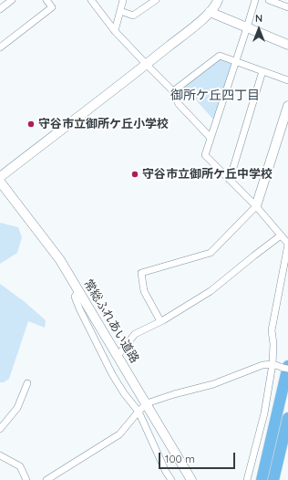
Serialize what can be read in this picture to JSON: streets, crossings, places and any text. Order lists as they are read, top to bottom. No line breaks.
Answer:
{"streets":{"street":["常総ふれあい道路"]},"districts":["御所ケ丘四丁目"],"places":["守谷市立御所ケ丘小学校","守谷市立御所ケ丘中学校"],"scale_bar":"100 m","north":"top"}
